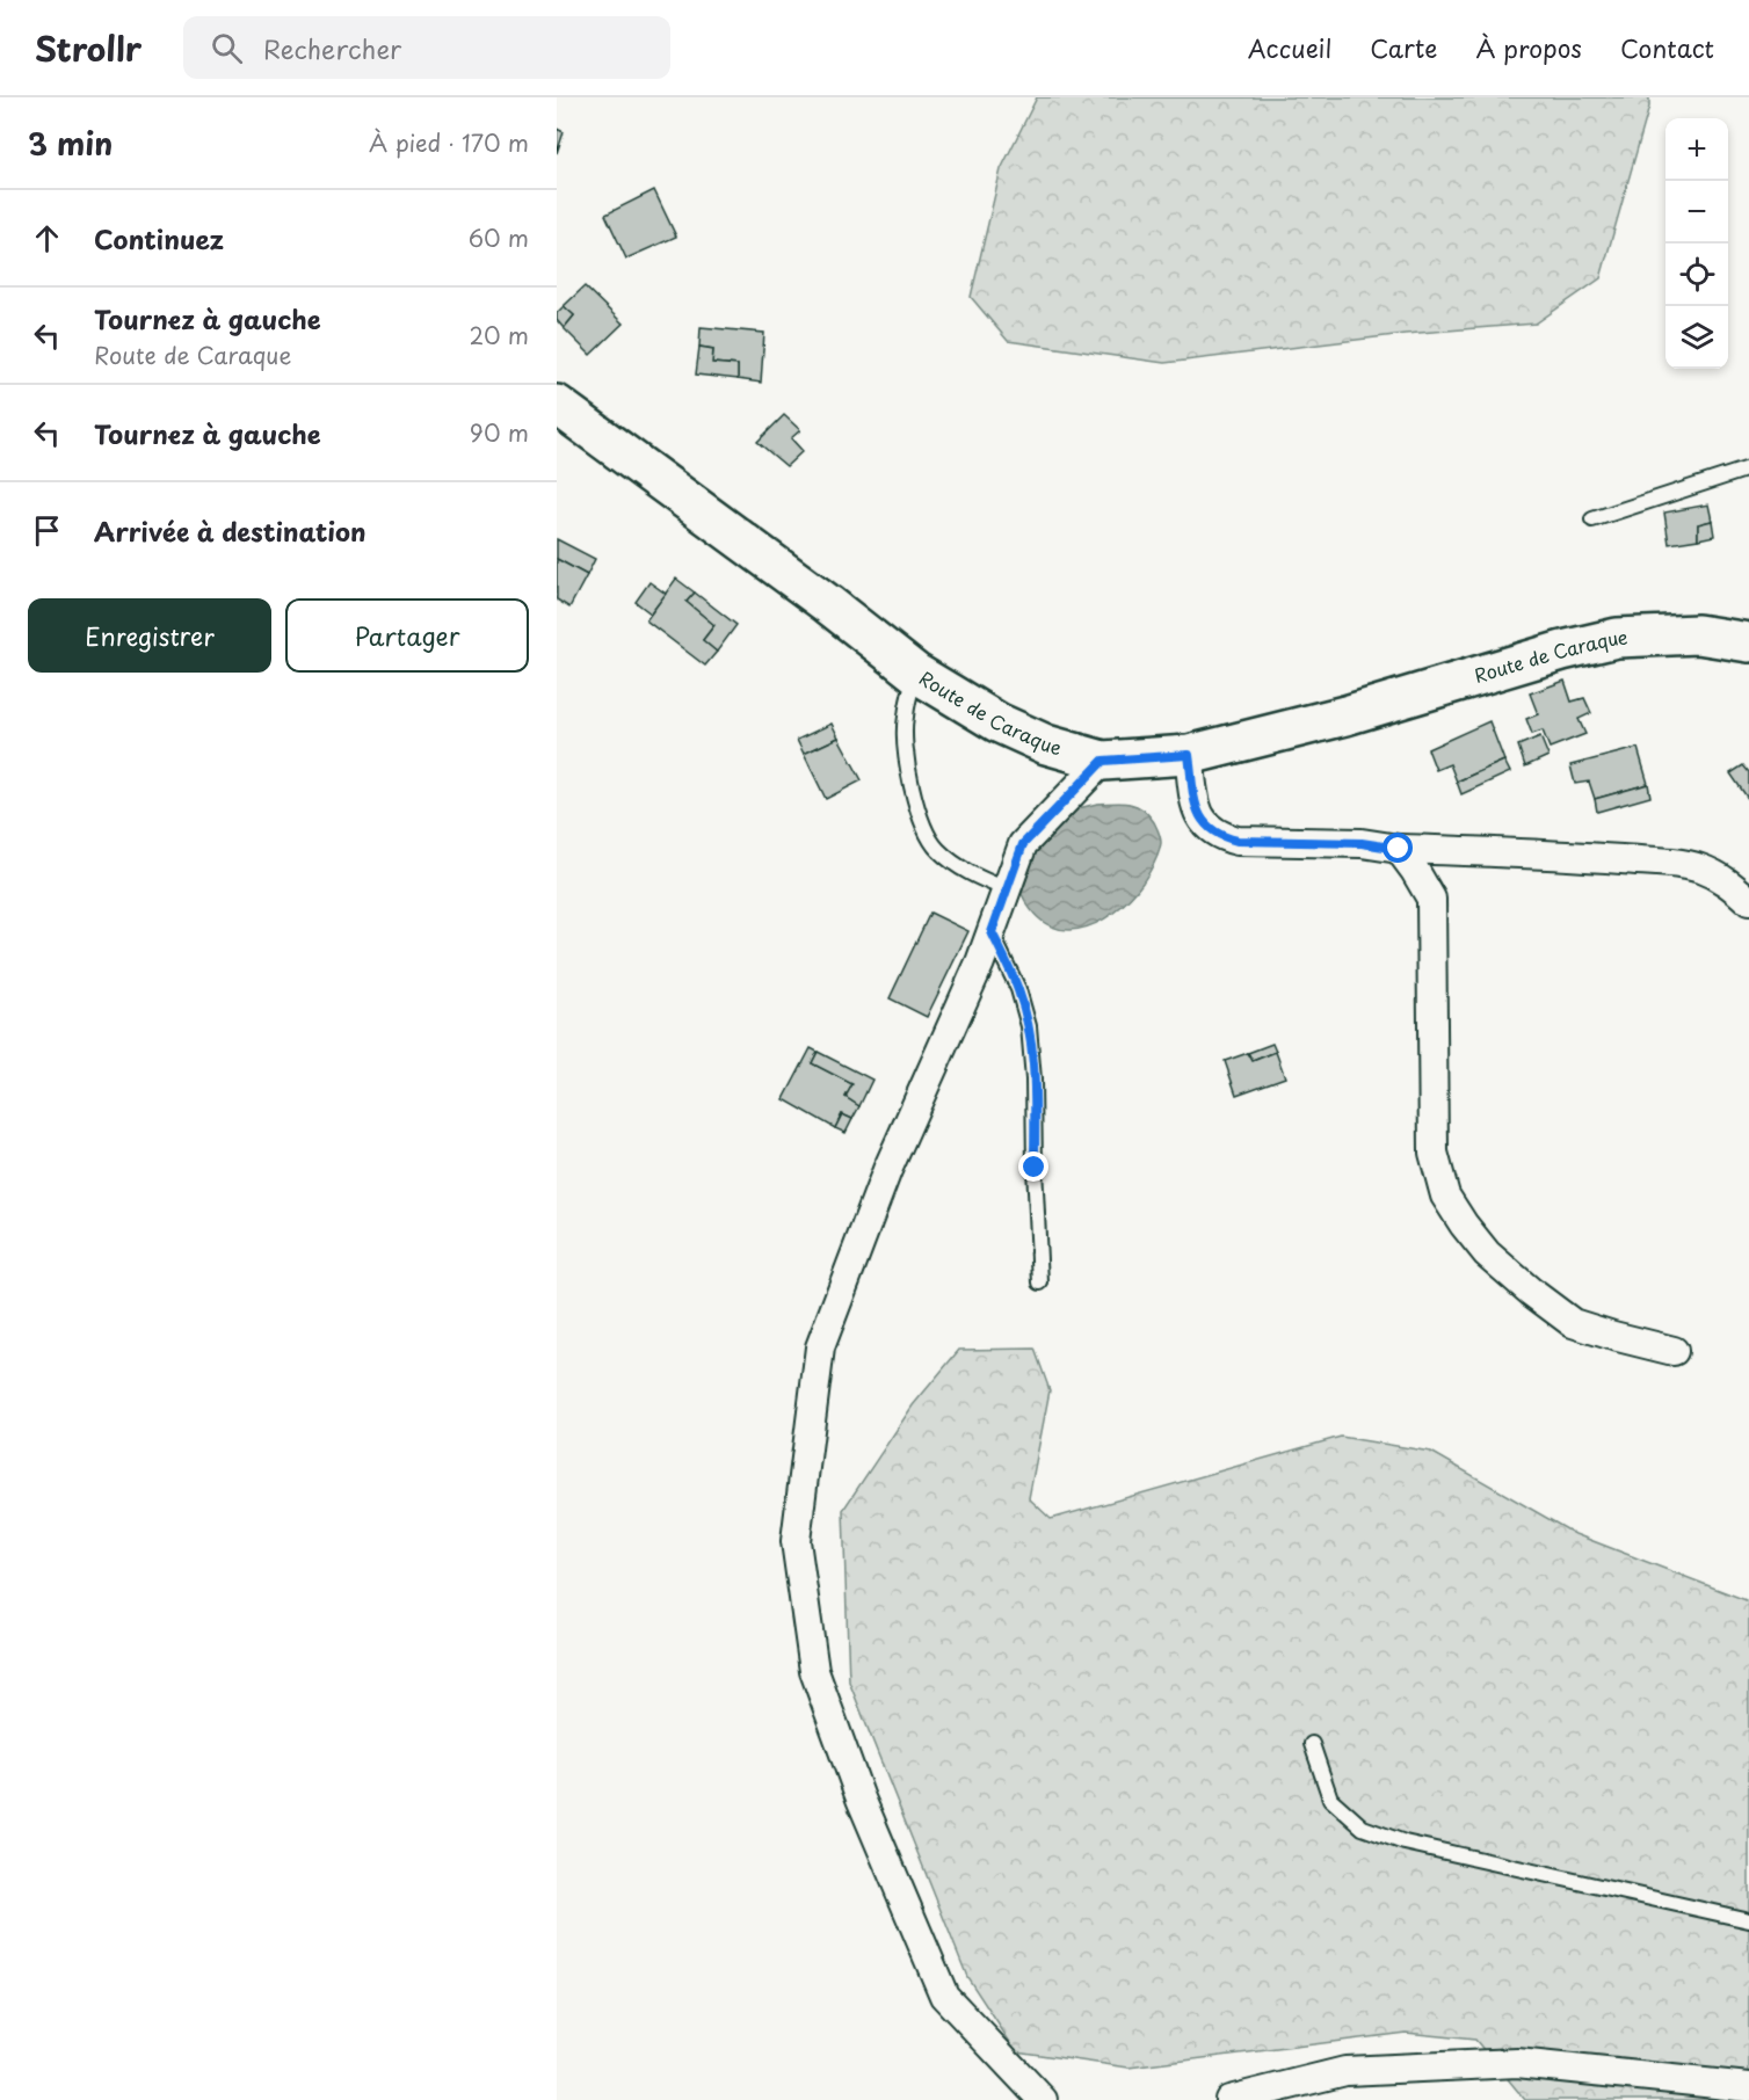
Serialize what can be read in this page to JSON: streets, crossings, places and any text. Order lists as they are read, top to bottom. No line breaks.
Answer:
{"streets":{"street":["Route de Caraque"]},"page":{"header":"Strollr","search":"Rechercher","nav":["Accueil","Carte","À propos","Contact"],"heading":["3 min","À pied · 170 m"],"map_buttons":["+","−"],"list":[["Continuez","60 m"],["Tournez à gauche","Route de Caraque","20 m"],["Tournez à gauche","90 m"],"Arrivée à destination"],"buttons":["Enregistrer","Partager"]}}
